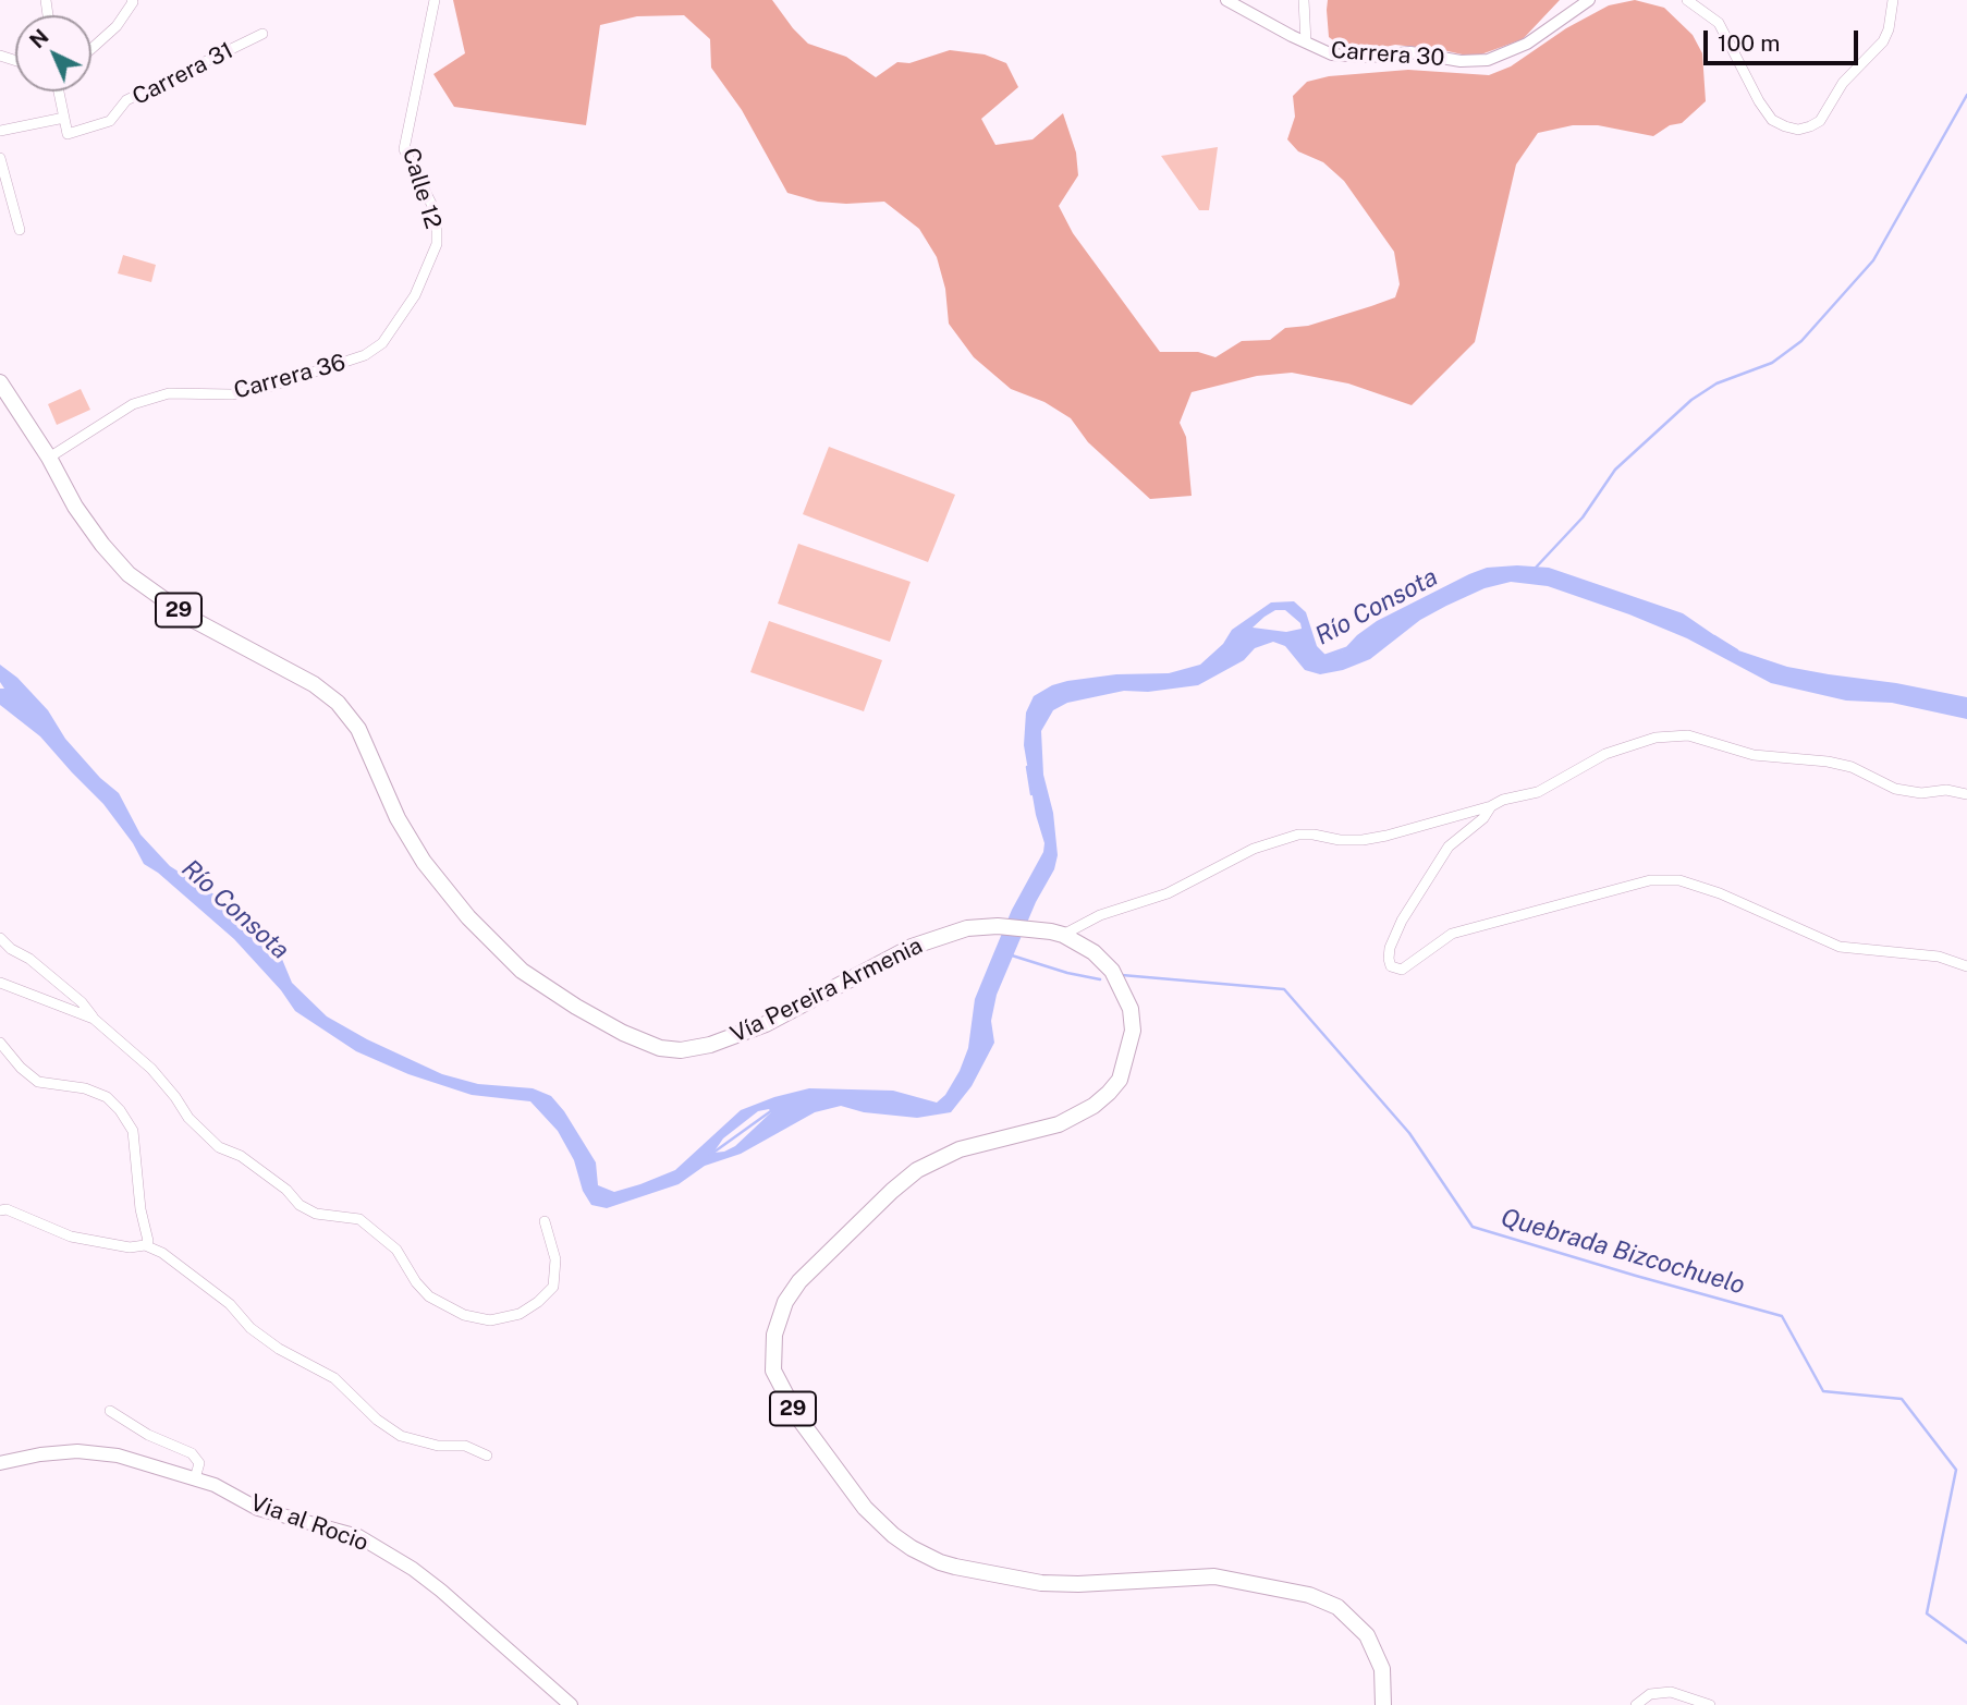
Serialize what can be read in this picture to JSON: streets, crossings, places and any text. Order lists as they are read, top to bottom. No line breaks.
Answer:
{"streets":{"main road":["29","Vía Pereira Armenia","Via al Rocio"],"street":["Carrera 30","Carrera 31","Calle 12","Carrera 36"]},"crossings":[["Calle 12","Carrera 36"],["Carrera 36","Vía Pereira Armenia"],["29","Vía Pereira Armenia"]],"water":["Río Consota","Quebrada Bizcochuelo"],"scale_bar":"100 m","north":"top left"}
